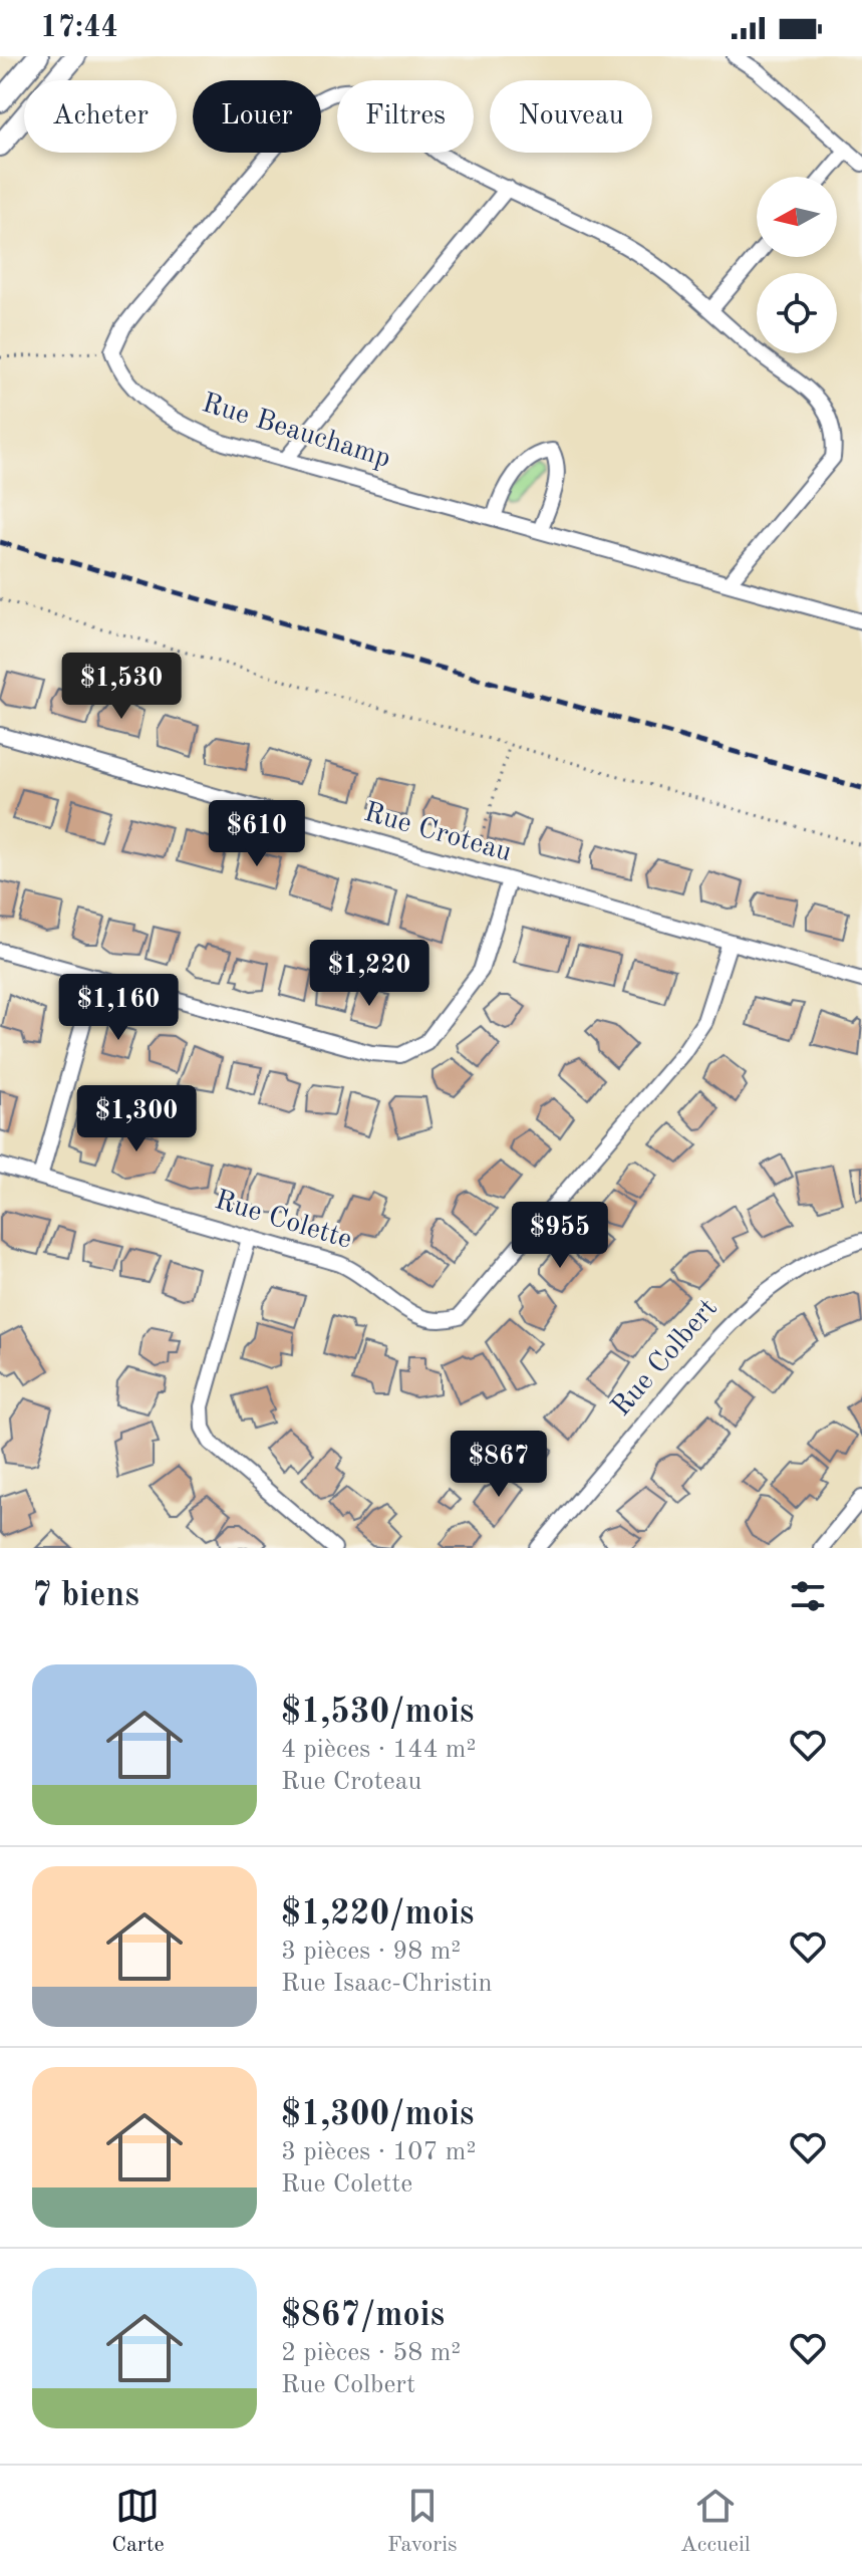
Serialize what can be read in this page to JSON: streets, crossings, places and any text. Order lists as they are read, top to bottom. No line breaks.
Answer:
{"streets":{"street":["Rue Beauchamp","Rue Croteau","Rue Colette","Rue Colbert"]},"crossings":[["Rue Croteau","Rue Colette"]],"north":"left","page":{"status":"17:44","chip":["Acheter","Louer","Filtres","Nouveau"],"price":["$1,530","$610","$1,220","$1,160","$1,300","$955","$867"],"heading":"7 biens","list":[{"name":"$1,530/mois","note":"4 pièces · 144 m² · Rue Croteau"},{"name":"$1,220/mois","note":"3 pièces · 98 m² · Rue Isaac-Christin"},{"name":"$1,300/mois","note":"3 pièces · 107 m² · Rue Colette"},{"name":"$867/mois","note":"2 pièces · 58 m² · Rue Colbert"}],"tabs":["Carte","Favoris","Accueil"]}}
